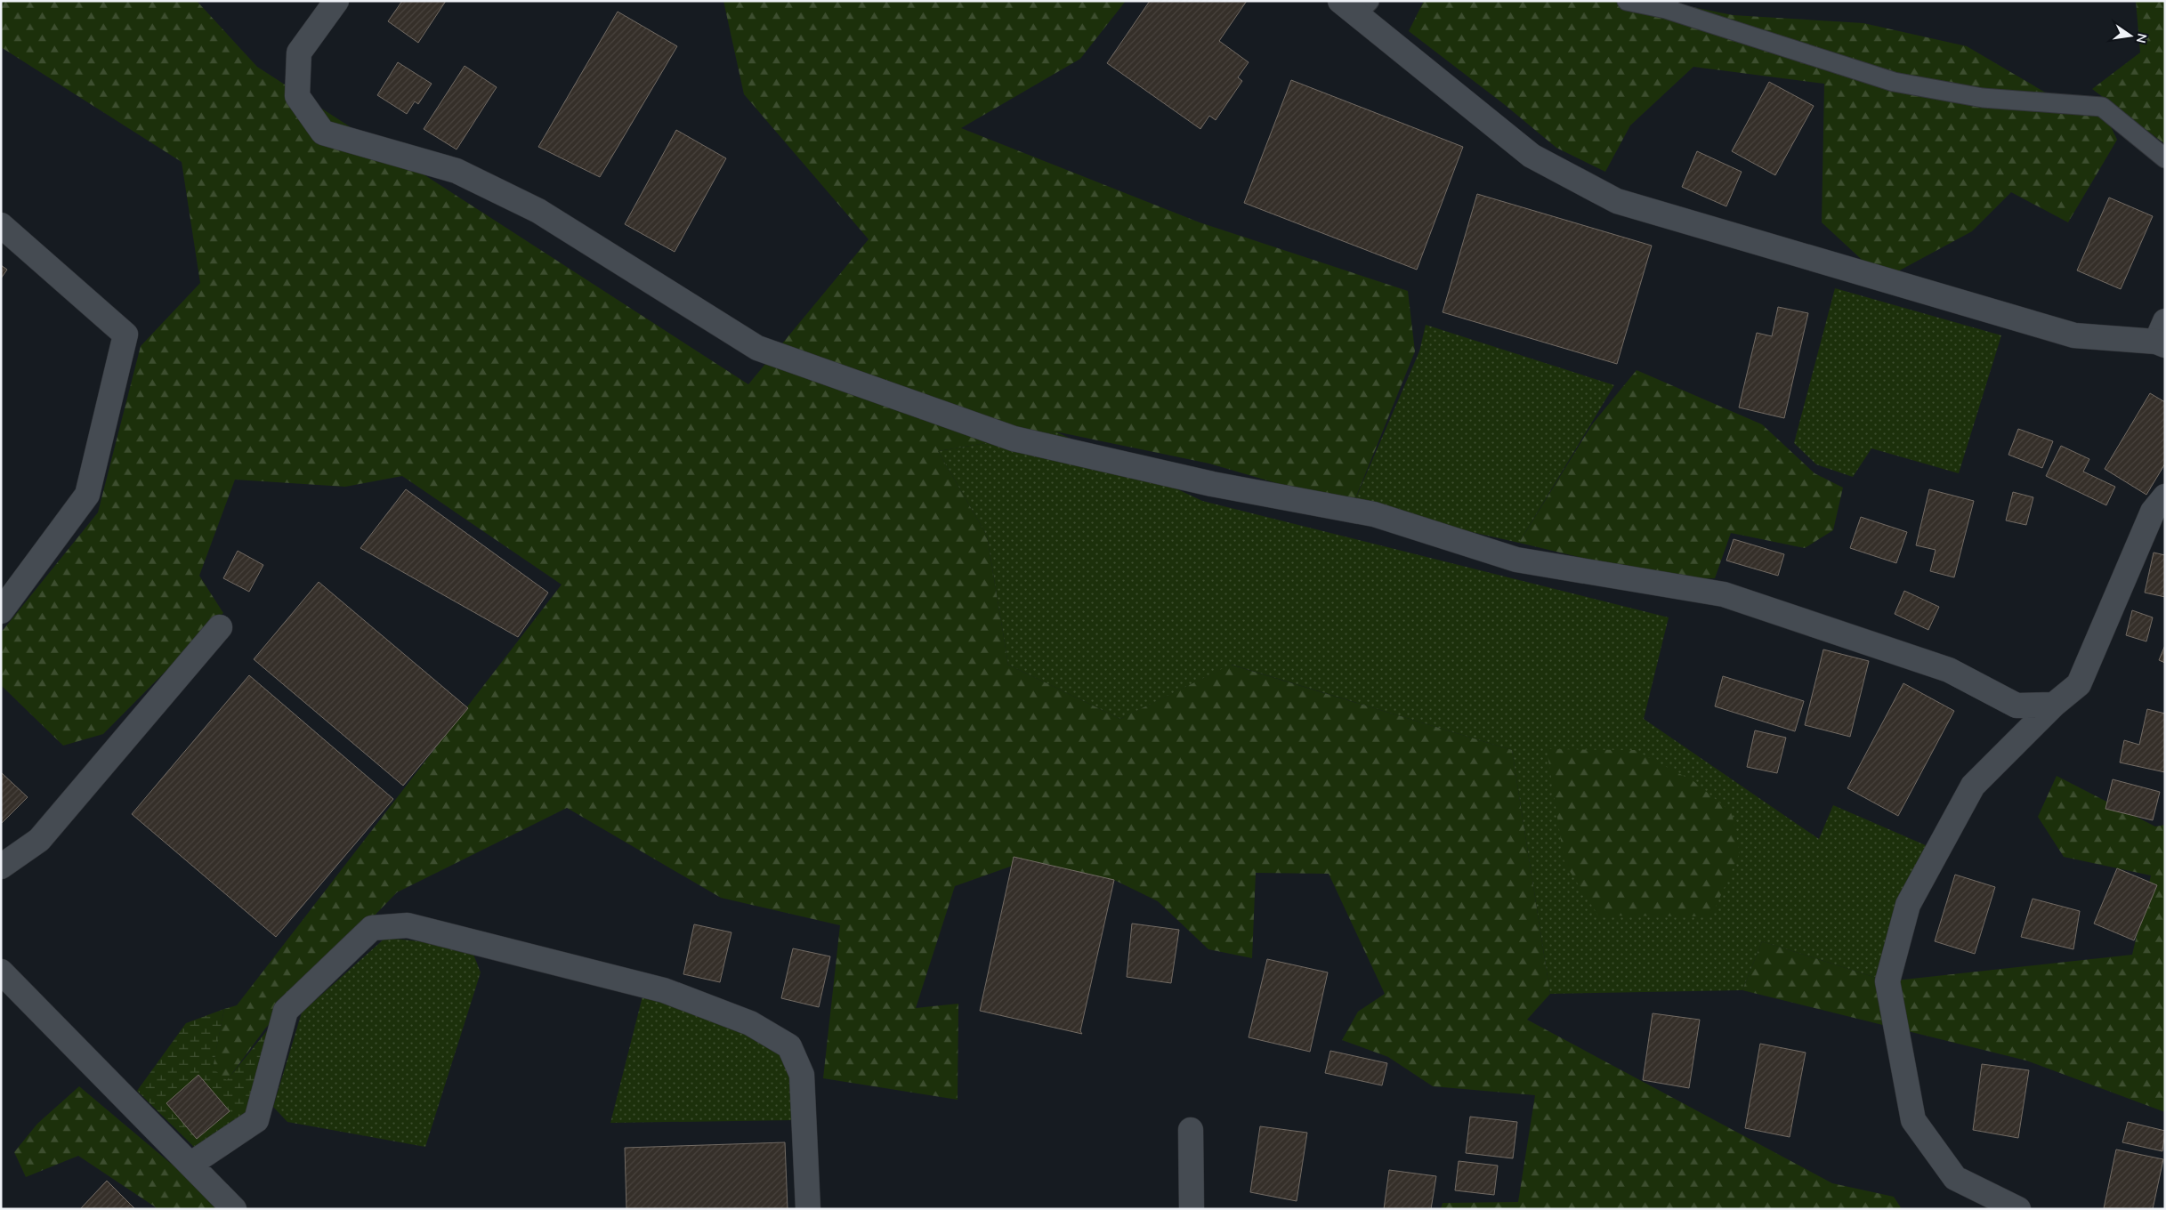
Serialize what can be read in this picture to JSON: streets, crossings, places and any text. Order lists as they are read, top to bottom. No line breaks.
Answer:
{"north":"right"}
